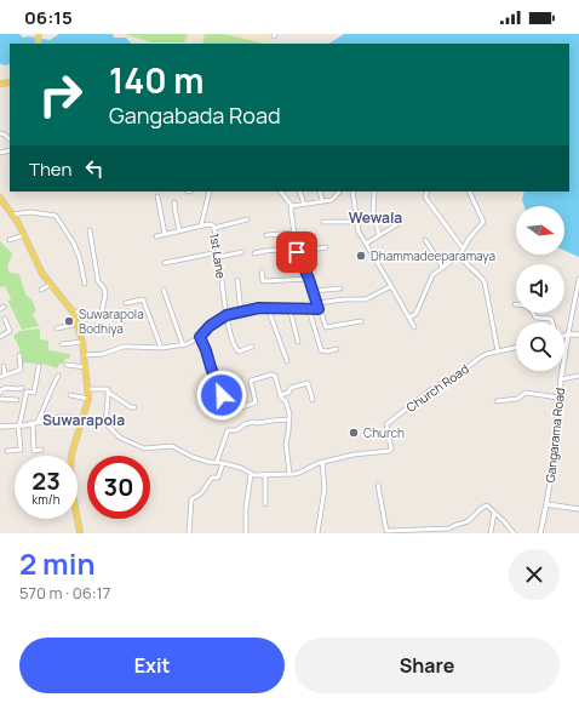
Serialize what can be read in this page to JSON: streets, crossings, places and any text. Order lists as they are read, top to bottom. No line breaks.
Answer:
{"streets":{"street":["1st Lane","Church Road","Gangarama Road"]},"districts":["Wewala","Suwarapola"],"places":["Dhammadeeparamaya","Suwarapola Bodhiya","Church"],"north":"right","page":{"status":"06:15","turn":["140 m","Gangabada Road"],"then":"Then","speed":"23 km/h","limit":"30","heading":["2 min","570 m · 06:17"],"buttons":["Exit","Share"]}}
